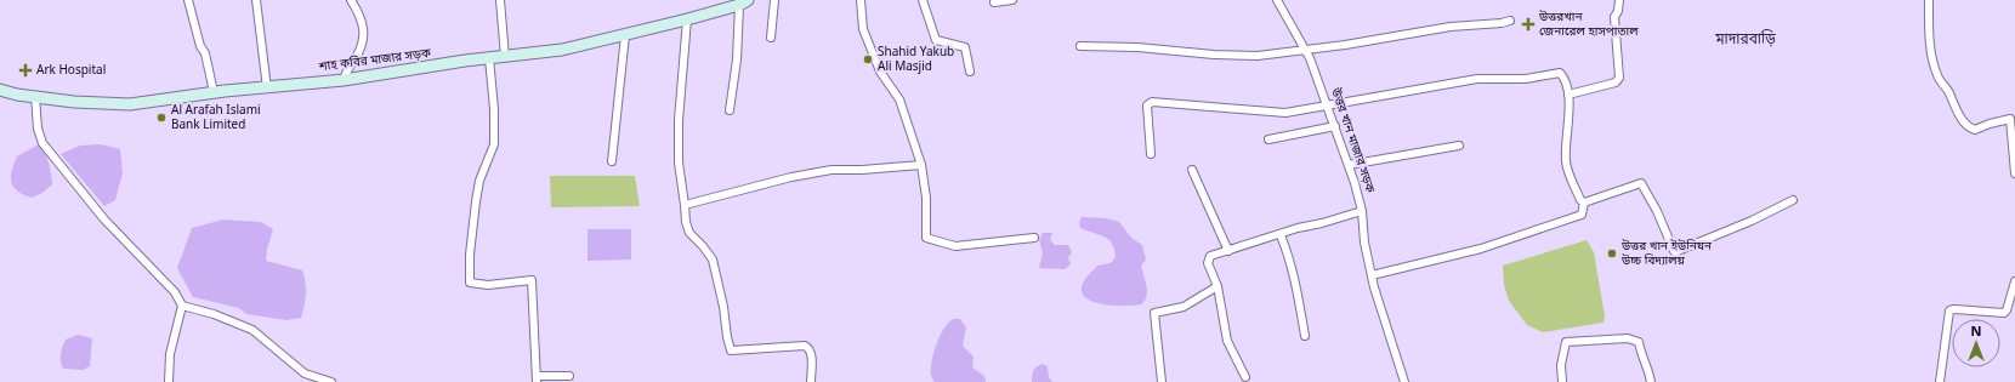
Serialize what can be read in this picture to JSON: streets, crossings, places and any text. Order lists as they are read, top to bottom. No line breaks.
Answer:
{"streets":{"main road":["শাহ কবির মাজার সড়ক"],"street":["উত্তর খান মাজার সড়ক"]},"districts":["মাদারবাড়ি"],"places":{"health":["উত্তরখান জেনারেল হাসপাতাল","Ark Hospital"],"other":["Shahid Yakub Ali Masjid","Al Arafah Islami Bank Limited","উত্তর খান ইউনিয়ন উচ্চ বিদ্যালয়"]},"north":"top"}
